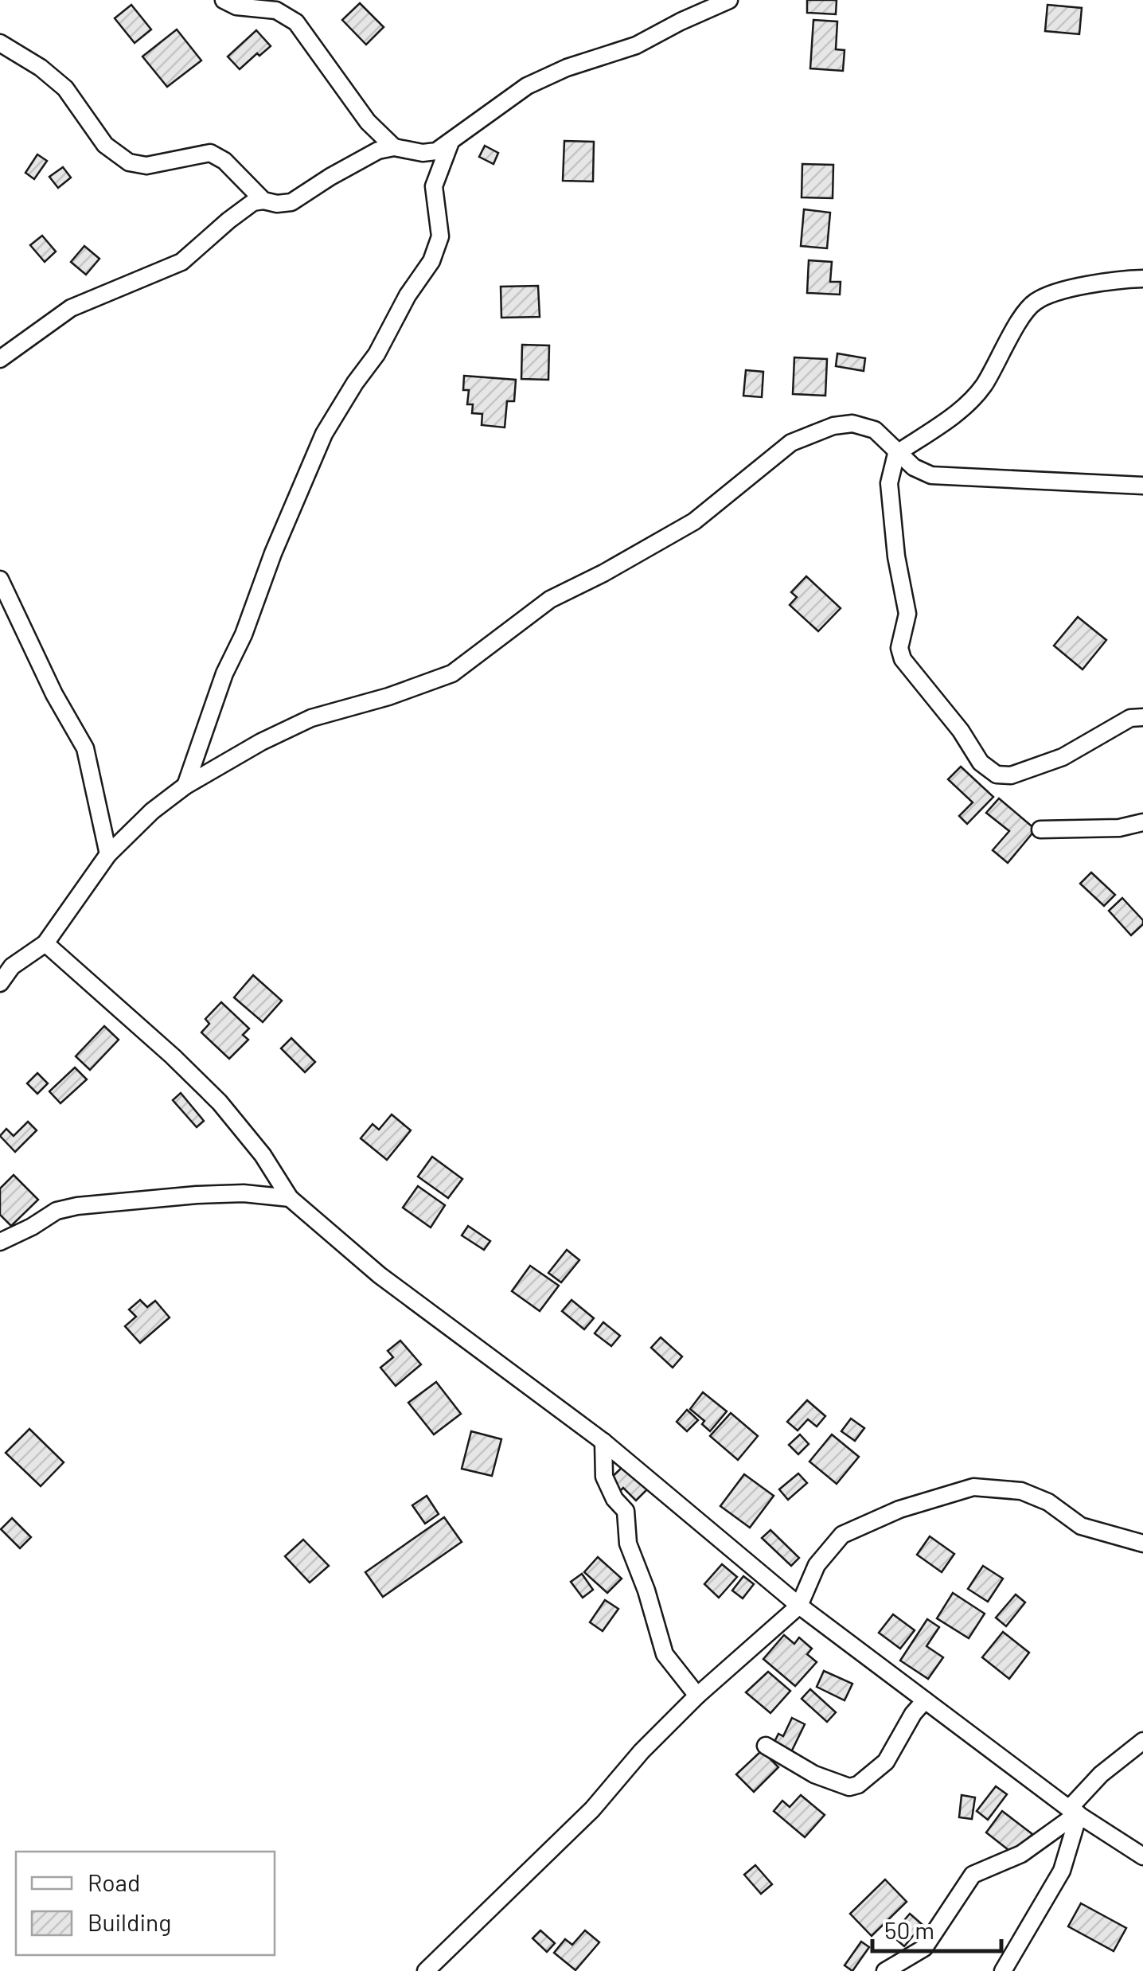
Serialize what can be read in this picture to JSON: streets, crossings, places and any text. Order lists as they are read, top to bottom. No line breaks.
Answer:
{"legend":["Road","Building"],"scale_bar":"50 m"}
